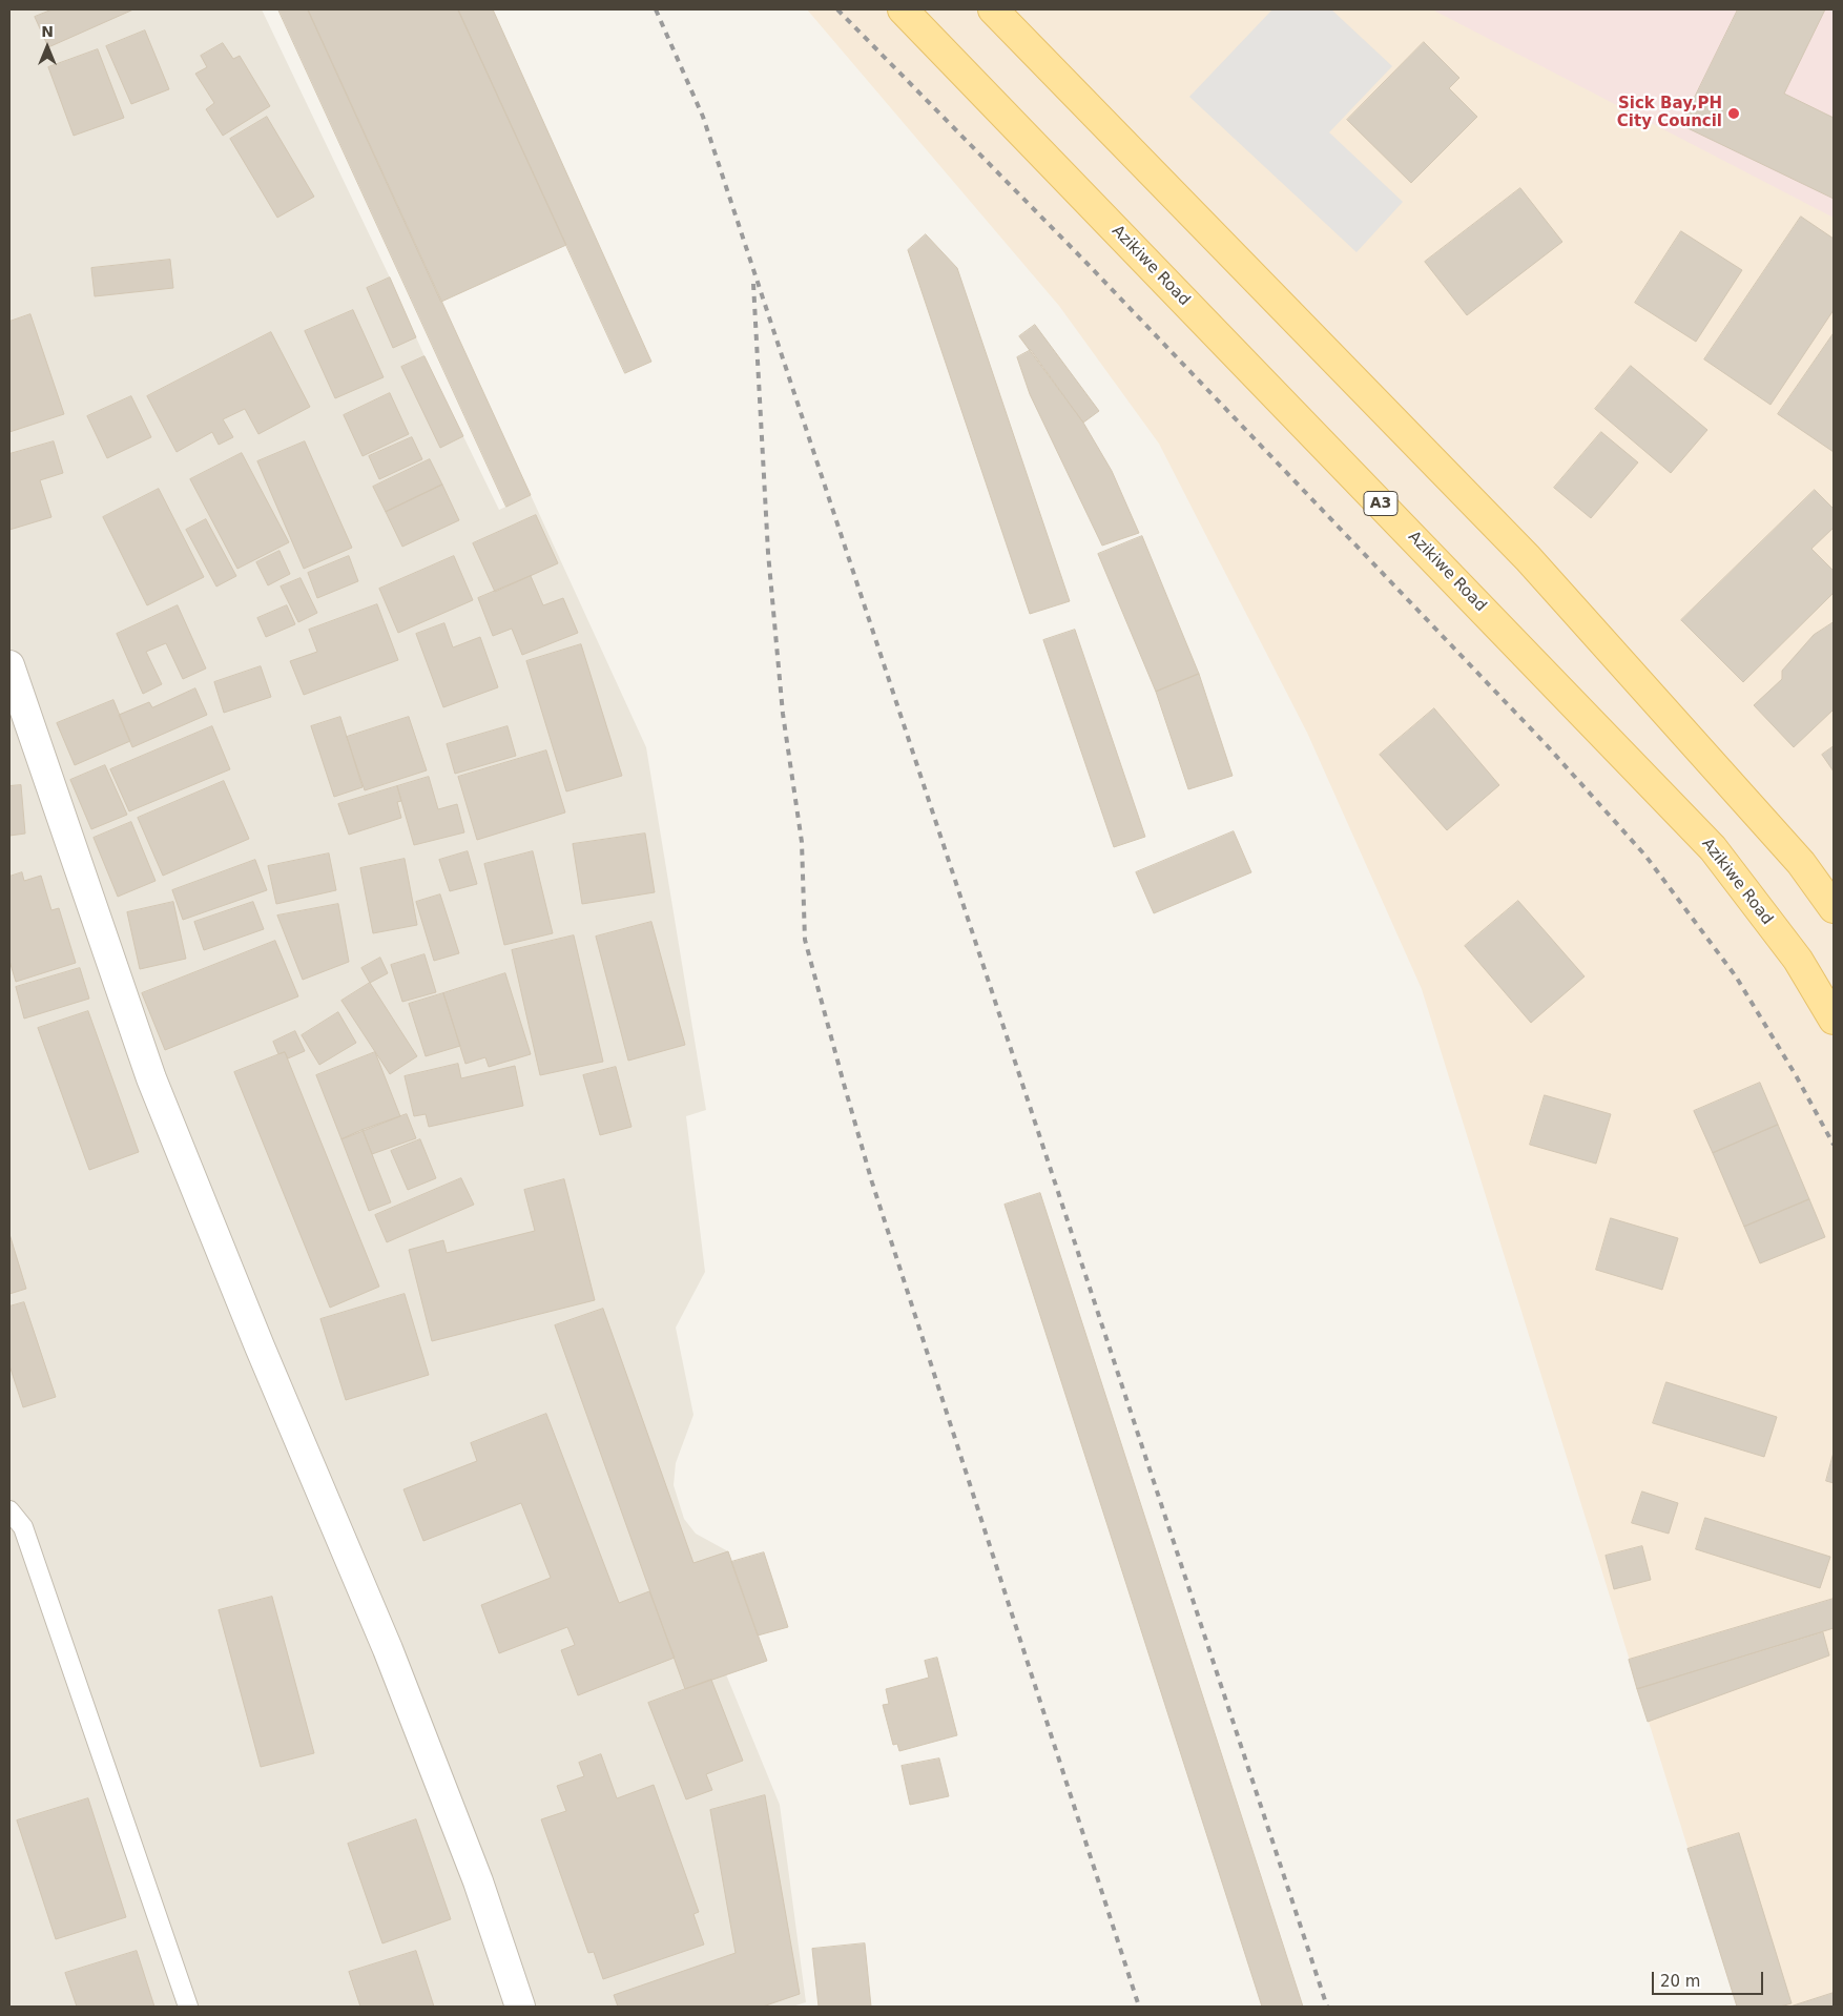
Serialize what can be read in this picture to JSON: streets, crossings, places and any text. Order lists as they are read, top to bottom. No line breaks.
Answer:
{"streets":{"main road":["Azikiwe Road","A3"]},"places":["Sick Bay,PH City Council"],"scale_bar":"20 m","north":"top"}
